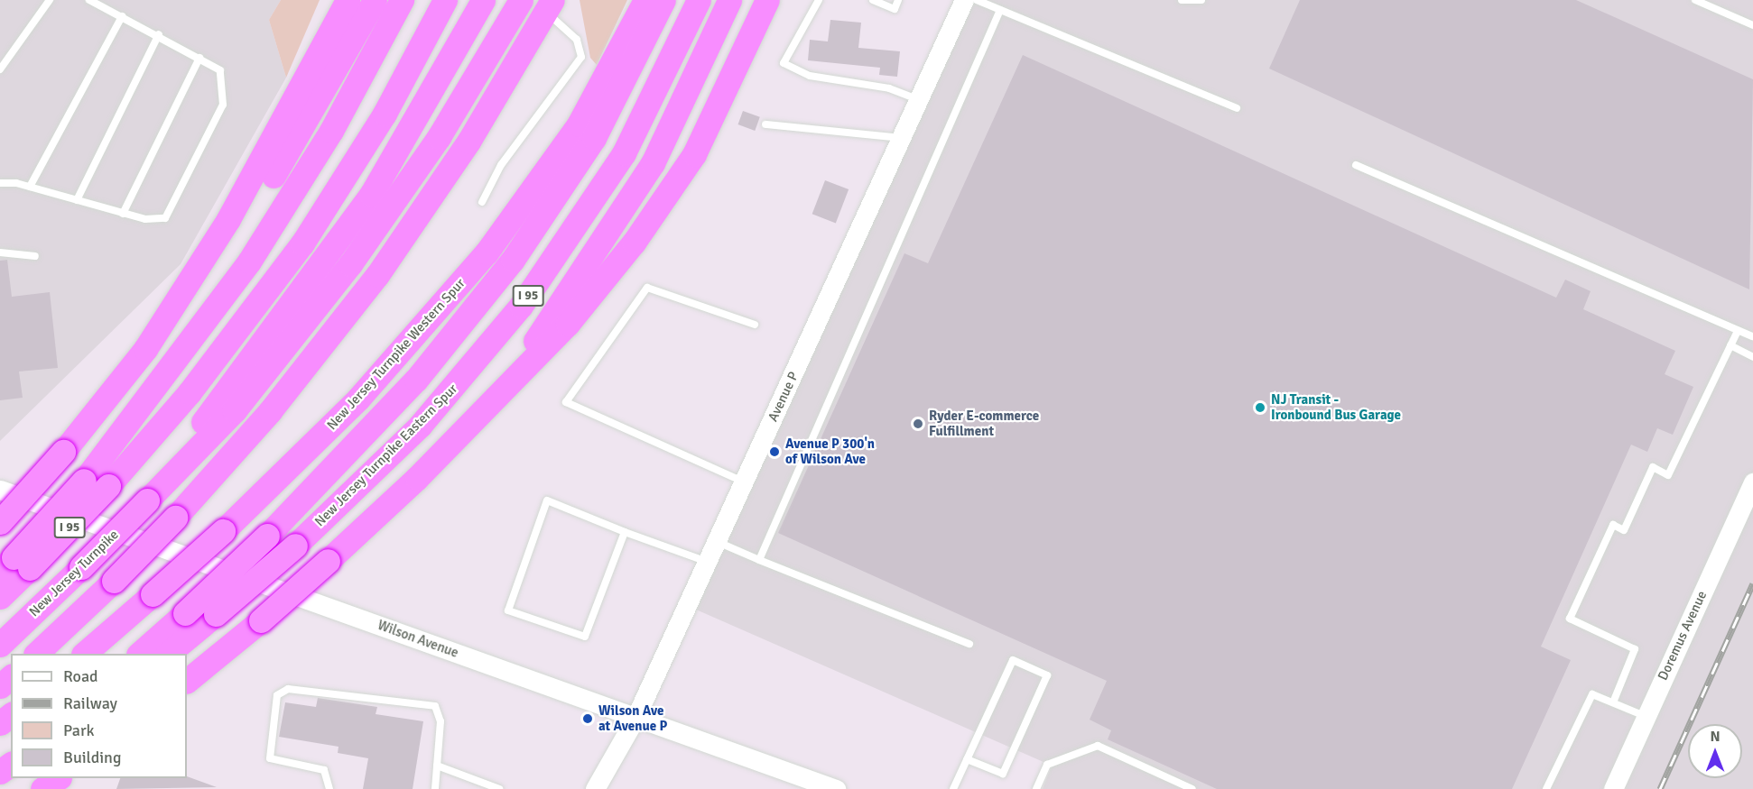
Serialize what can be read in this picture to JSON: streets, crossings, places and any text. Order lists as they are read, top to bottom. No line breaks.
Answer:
{"streets":{"highway":["I 95","New Jersey Turnpike Western Spur","New Jersey Turnpike Eastern Spur","New Jersey Turnpike"],"main road":["Avenue P","Doremus Avenue","Wilson Avenue"]},"crossings":[["I 95","New Jersey Turnpike"],["Avenue P","Wilson Avenue"]],"places":["NJ Transit - Ironbound Bus Garage","Ryder E-commerce Fulfillment","Avenue P 300'n of Wilson Ave","Wilson Ave at Avenue P"],"legend":["Road","Railway","Park","Building"],"north":"top"}
